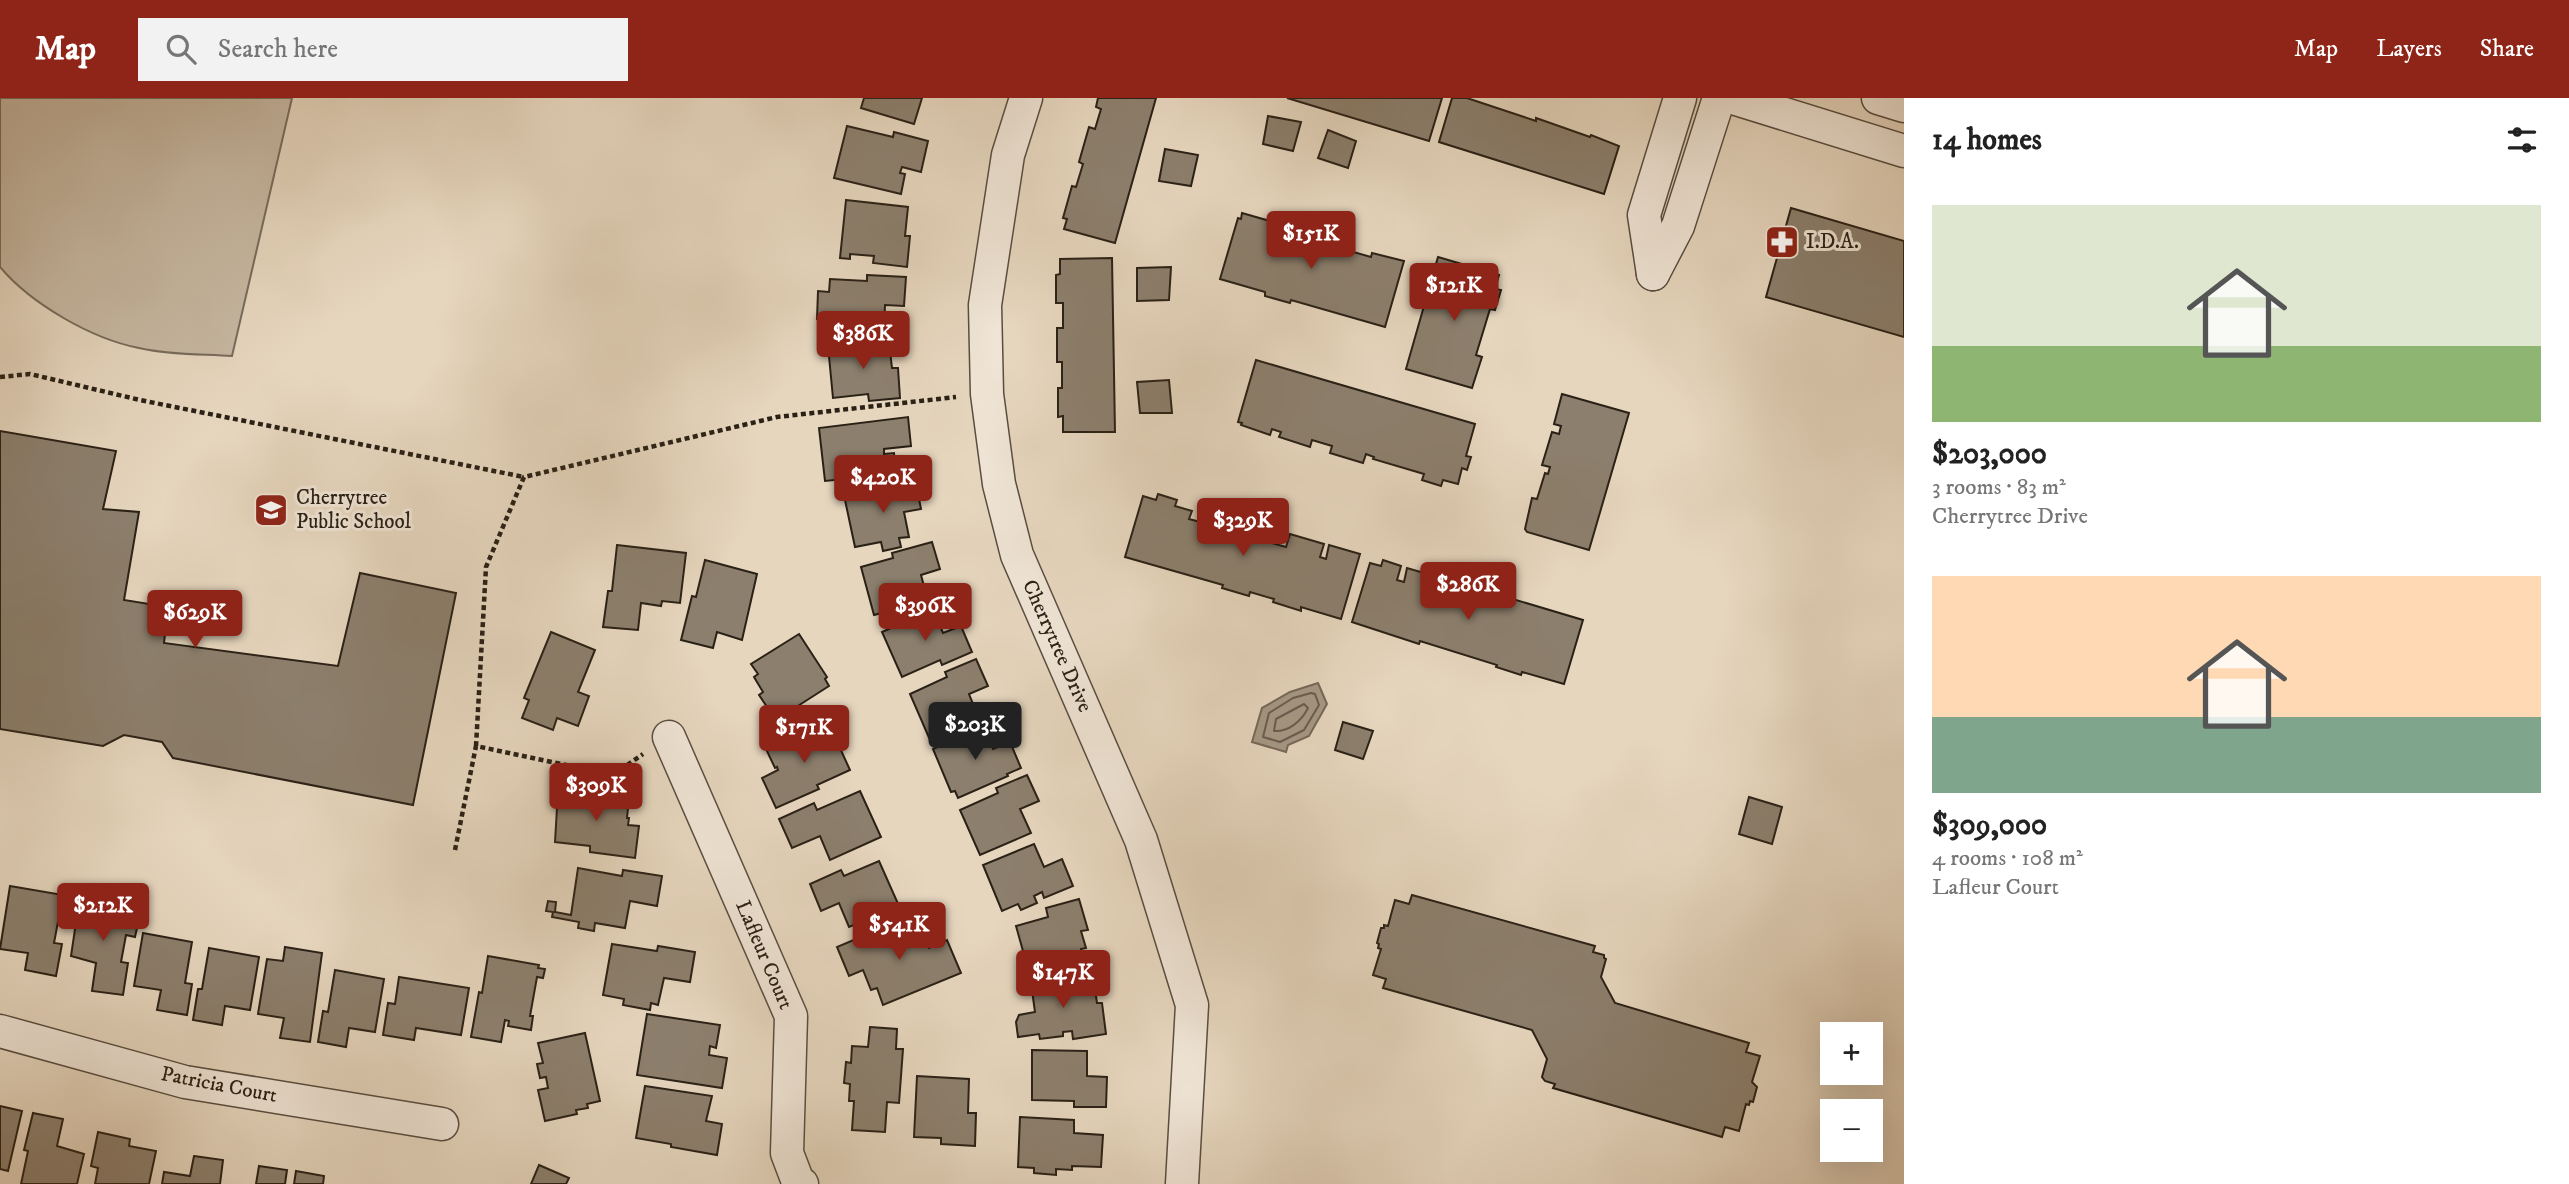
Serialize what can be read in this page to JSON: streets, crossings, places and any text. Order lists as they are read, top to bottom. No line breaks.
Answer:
{"streets":{"street":["Cherrytree Drive","Lafleur Court","Patricia Court"]},"places":{"pharmacy":["I.D.A."],"school or university":["Cherrytree Public School"]},"page":{"header":"Map","search":"Search here","nav":["Map","Layers","Share"],"heading":"14 homes","list":[{"name":"$203,000","note":"3 rooms · 83 m² · Cherrytree Drive"},{"name":"$309,000","note":"4 rooms · 108 m² · Lafleur Court"}],"price":["$151K","$121K","$386K","$420K","$329K","$286K","$396K","$629K","$203K","$171K","$309K","$212K","$541K","$147K"],"map_buttons":["+","−"]}}
